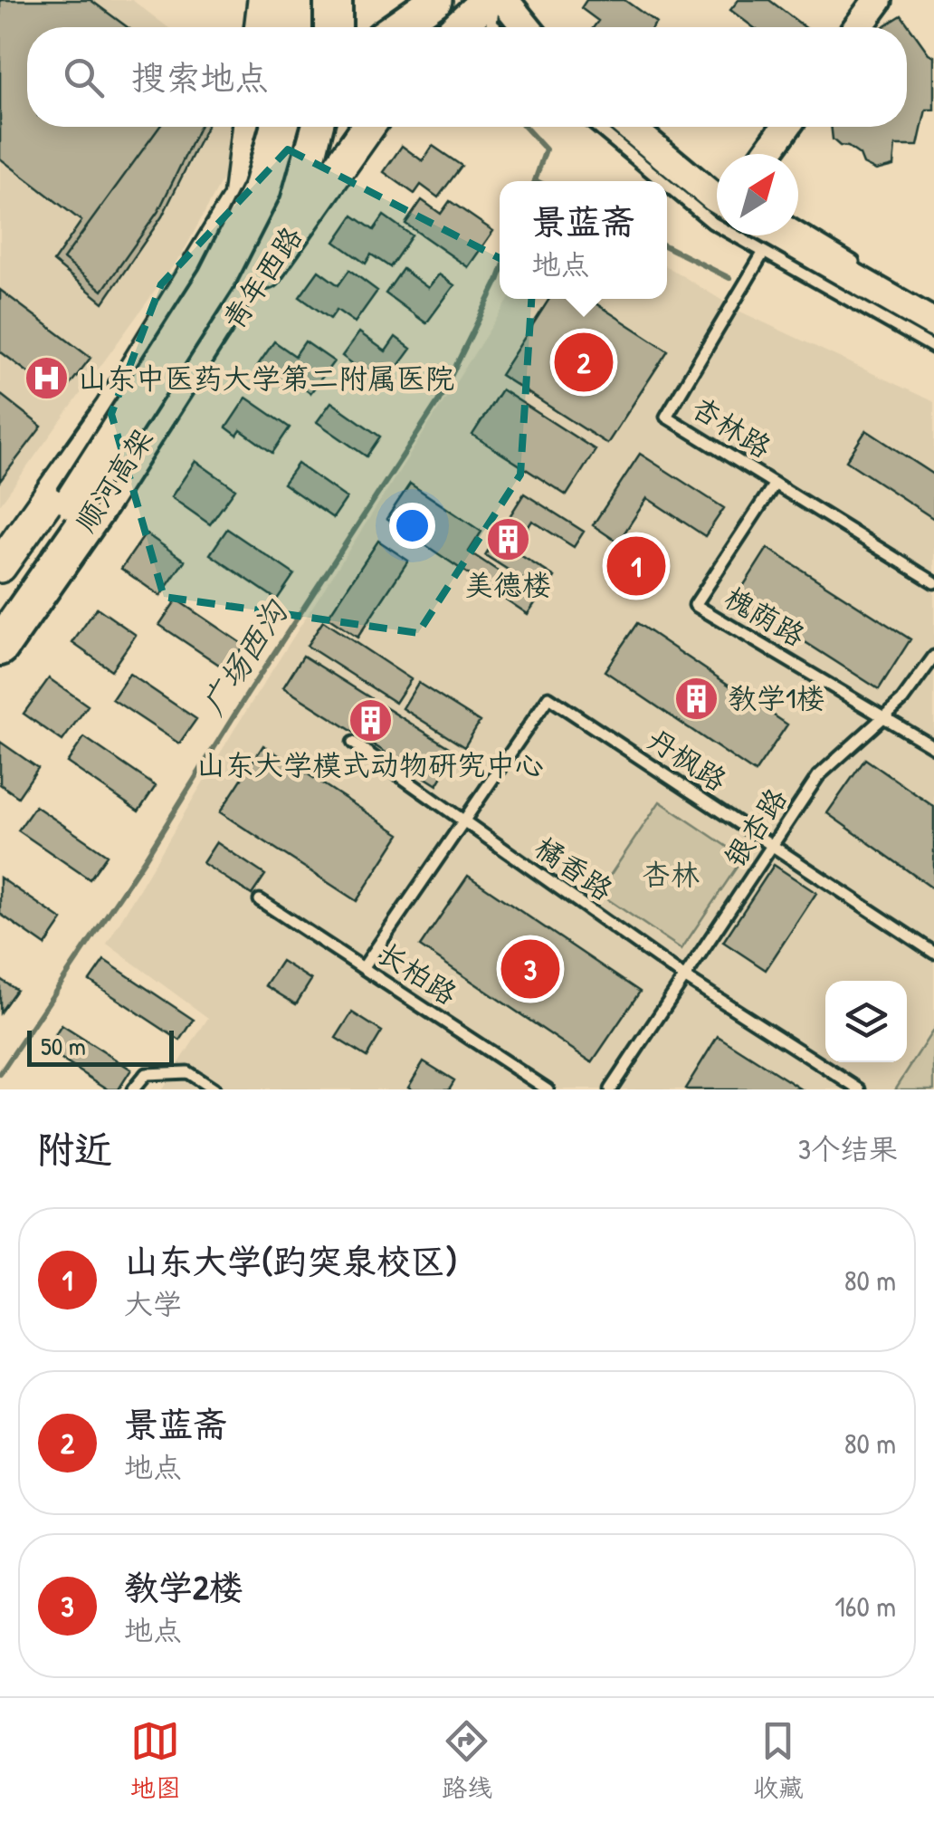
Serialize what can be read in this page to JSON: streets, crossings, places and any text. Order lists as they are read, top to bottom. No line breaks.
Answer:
{"streets":{"highway":["顺河高架"],"main road":["青年西路"],"lane":["杏林路","槐荫路","丹枫路","银杏路","橘香路","长柏路"]},"crossings":[["杏林路","槐荫路"],["槐荫路","银杏路"],["丹枫路","银杏路"],["丹枫路","橘香路"],["银杏路","橘香路"]],"water":["广场西沟"],"parks":["杏林"],"places":{"hospital":["山东中医药大学第二附属医院"],"building":["美德楼","教学1楼","山东大学模式动物研究中心"]},"scale_bar":"50 m","north":"top right","page":{"search":"搜索地点","popup":["景蓝斋","地点"],"pins":["2","1","3"],"scale":"50 m","heading":["附近","3个结果"],"list":[{"mark":"1","name":"山东大学(趵突泉校区)","note":"大学","value":"80 m"},{"mark":"2","name":"景蓝斋","note":"地点","value":"80 m"},{"mark":"3","name":"教学2楼","note":"地点","value":"160 m"}],"nav":["地图","路线","收藏"]}}
